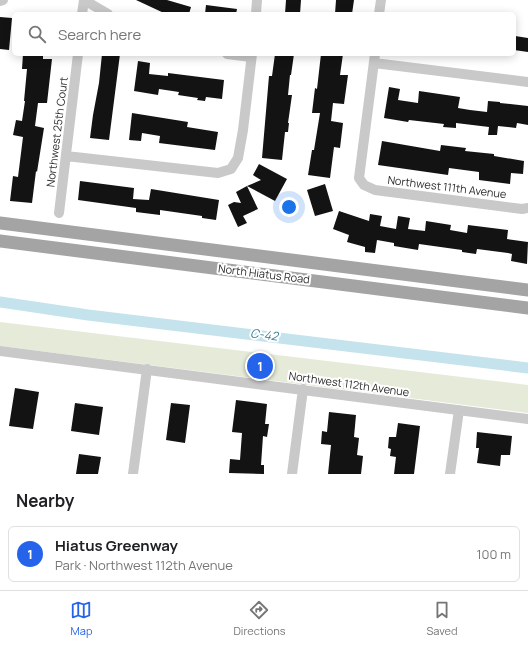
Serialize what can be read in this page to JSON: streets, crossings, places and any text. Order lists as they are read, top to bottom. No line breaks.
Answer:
{"streets":{"main road":["North Hiatus Road"],"street":["Northwest 25th Court","Northwest 111th Avenue","Northwest 112th Avenue"]},"water":["C-42"],"page":{"search":"Search here","pins":"1","heading":"Nearby","list":[{"mark":"1","name":"Hiatus Greenway","note":"Park · Northwest 112th Avenue","value":"100 m"}],"nav":["Map","Directions","Saved"]}}
